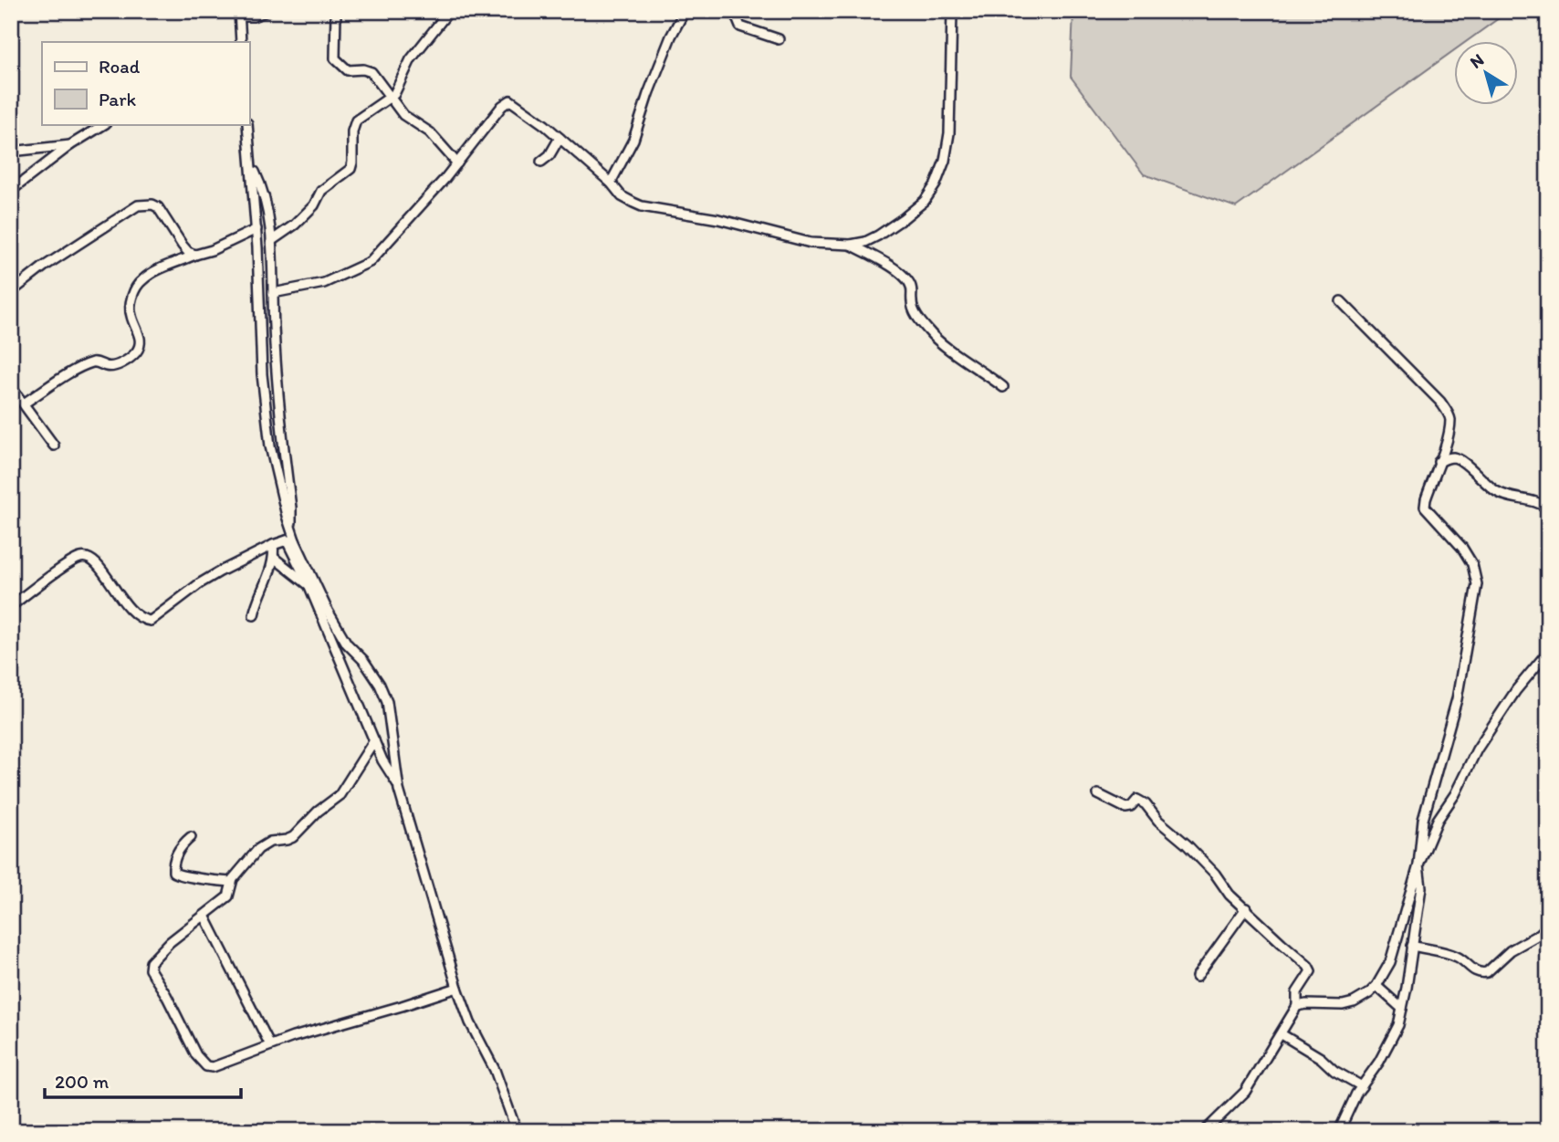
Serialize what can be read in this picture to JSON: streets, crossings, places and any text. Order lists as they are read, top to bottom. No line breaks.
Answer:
{"legend":["Road","Park"],"scale_bar":"200 m","north":"top left"}
